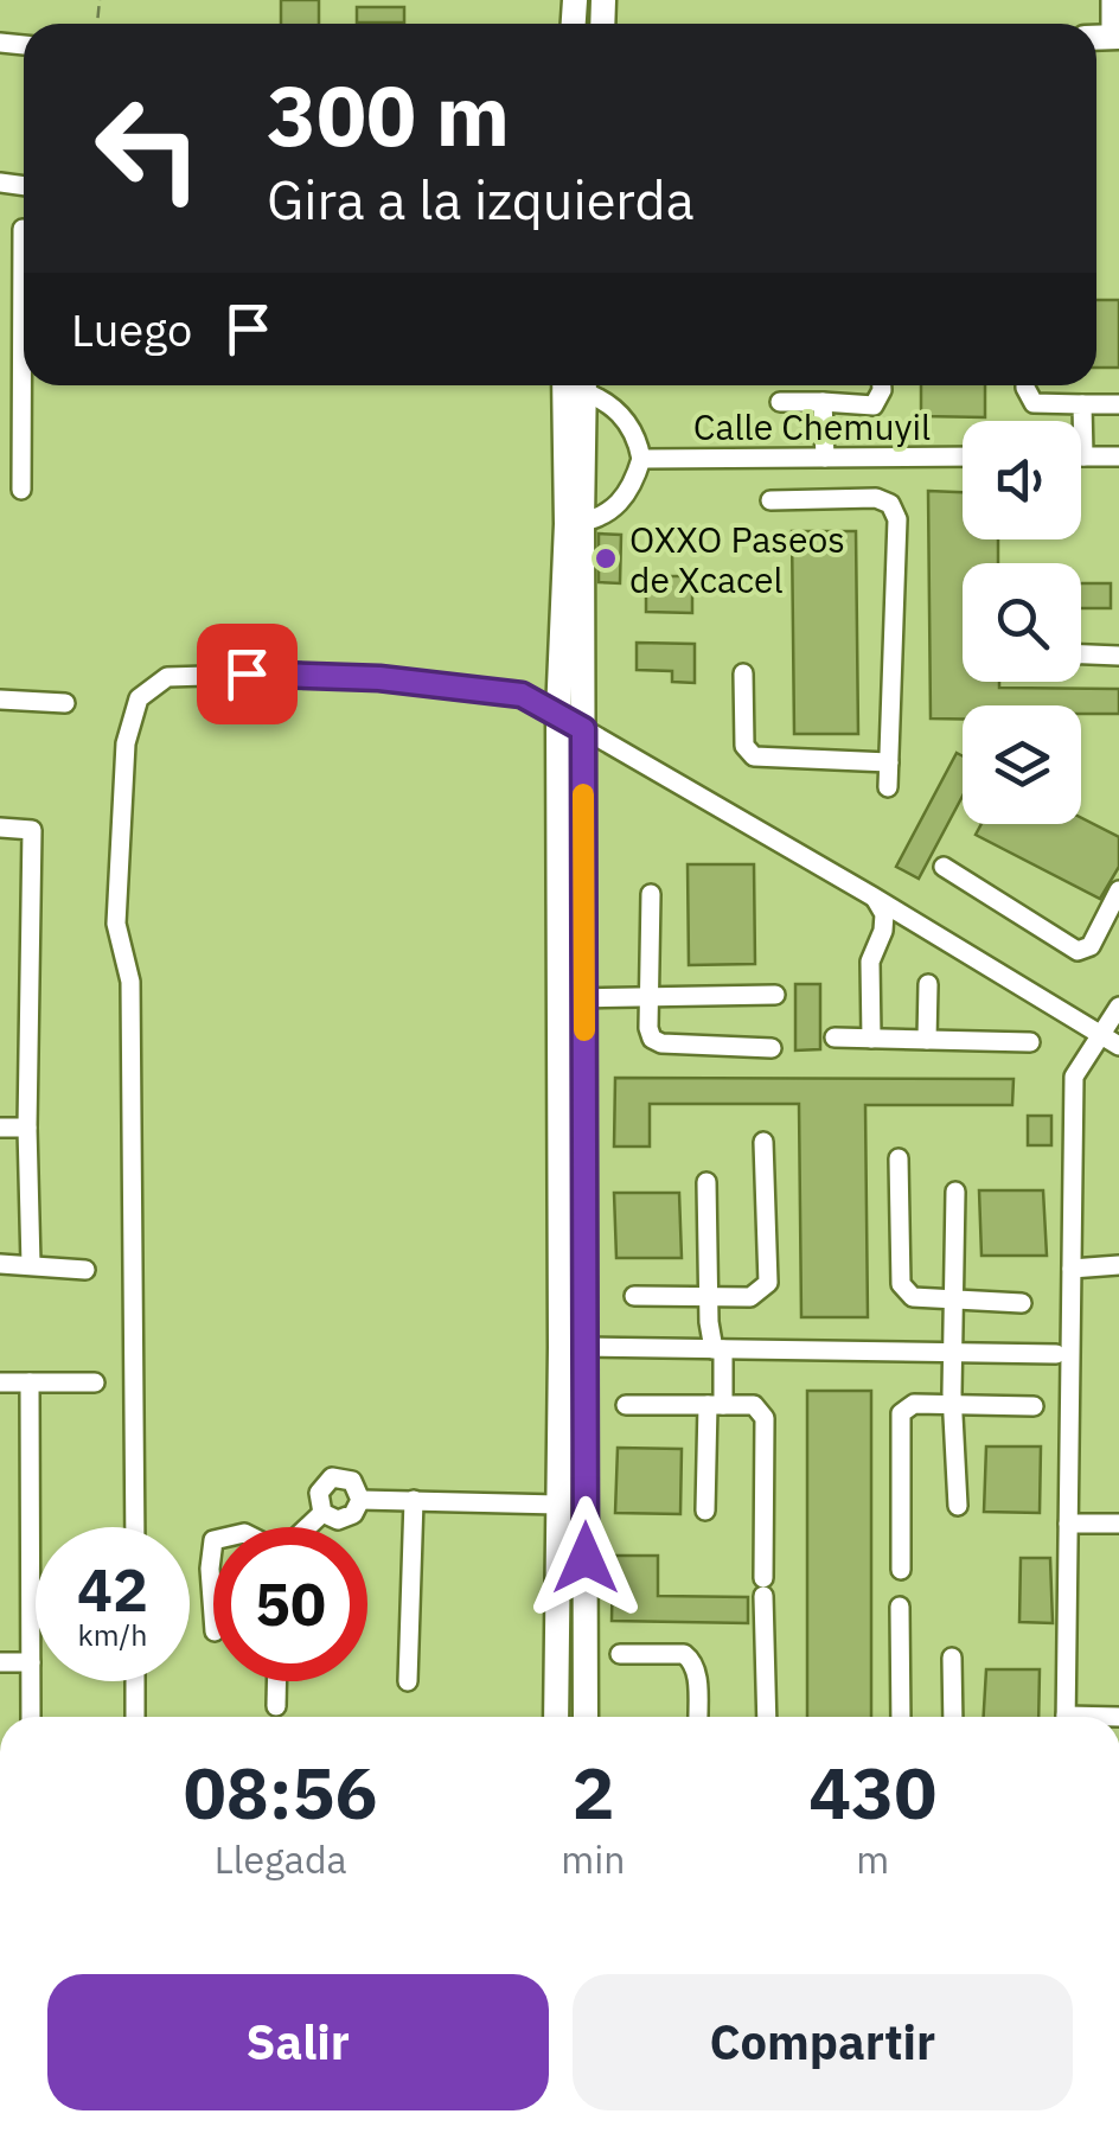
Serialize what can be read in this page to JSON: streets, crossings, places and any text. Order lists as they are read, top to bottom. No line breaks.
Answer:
{"streets":{"street":["Calle Chemuyil"]},"places":["OXXO Paseos de Xcacel"],"page":{"turn":["300 m","Gira a la izquierda"],"then":"Luego","speed":"42 km/h","limit":"50","eta":["08:56","Llegada","2","min","430","m"],"buttons":["Salir","Compartir"]}}
